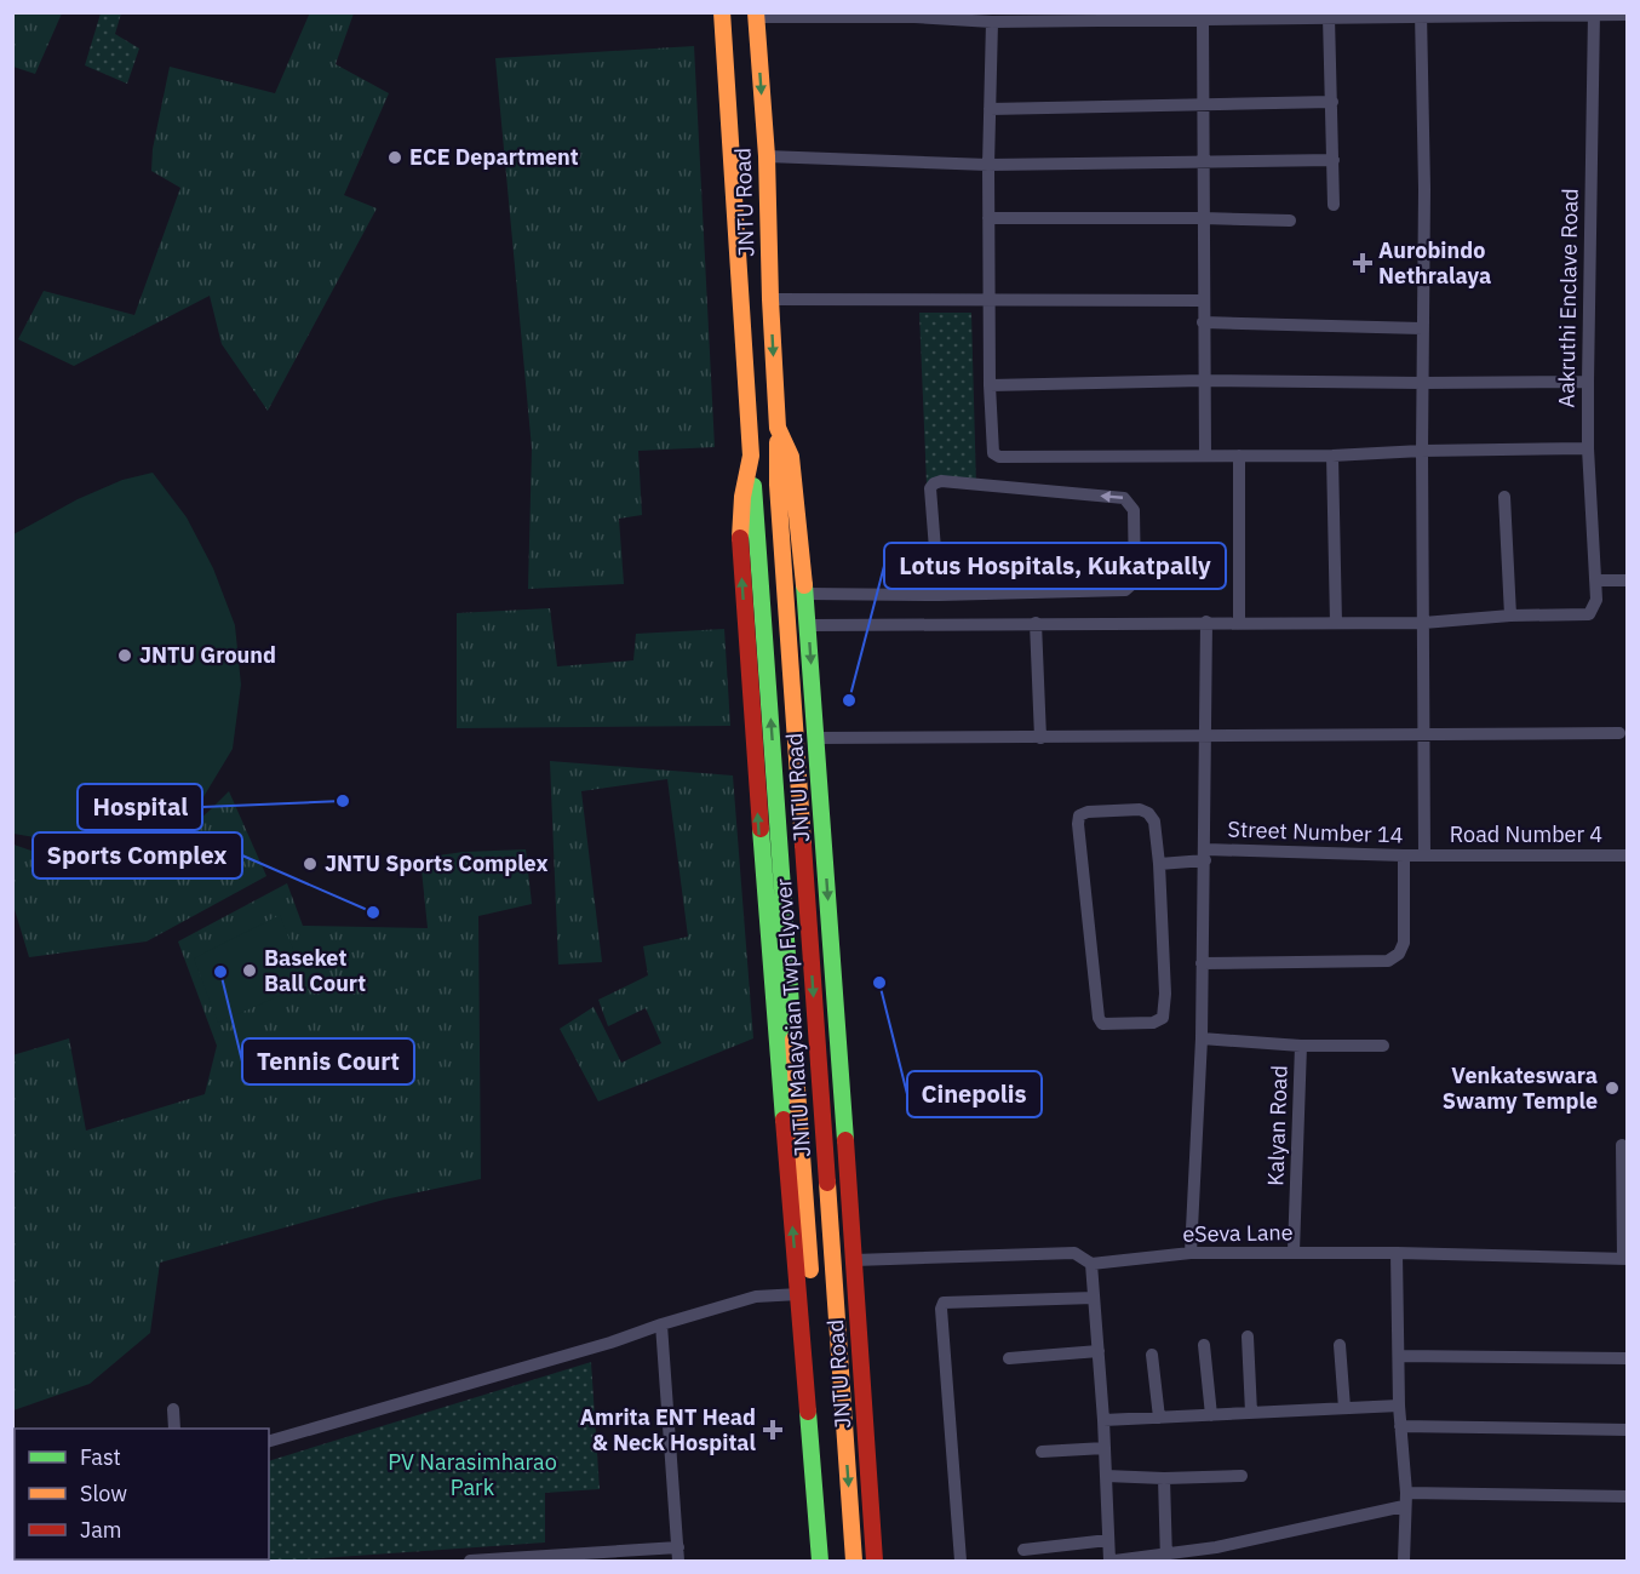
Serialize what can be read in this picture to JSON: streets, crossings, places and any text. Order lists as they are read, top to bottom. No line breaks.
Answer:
{"streets":{"main road":["JNTU Road","JNTU Malaysian Twp Flyover"],"street":["Aakruthi Enclave Road","Street Number 14","Road Number 4","Kalyan Road","eSeva Lane"]},"crossings":[["JNTU Road","JNTU Malaysian Twp Flyover"],["JNTU Road","eSeva Lane"],["Street Number 14","Road Number 4"],["Kalyan Road","eSeva Lane"]],"parks":["PV Narasimharao Park"],"places":{"other":["ECE Department","JNTU Ground","Lotus Hospitals, Kukatpally","Hospital","JNTU Sports Complex","Sports Complex","Baseket Ball Court","Tennis Court","Cinepolis","Venkateswara Swamy Temple"],"health":["Aurobindo Nethralaya","Amrita ENT Head & Neck Hospital"]},"legend":["Fast","Slow","Jam"]}
